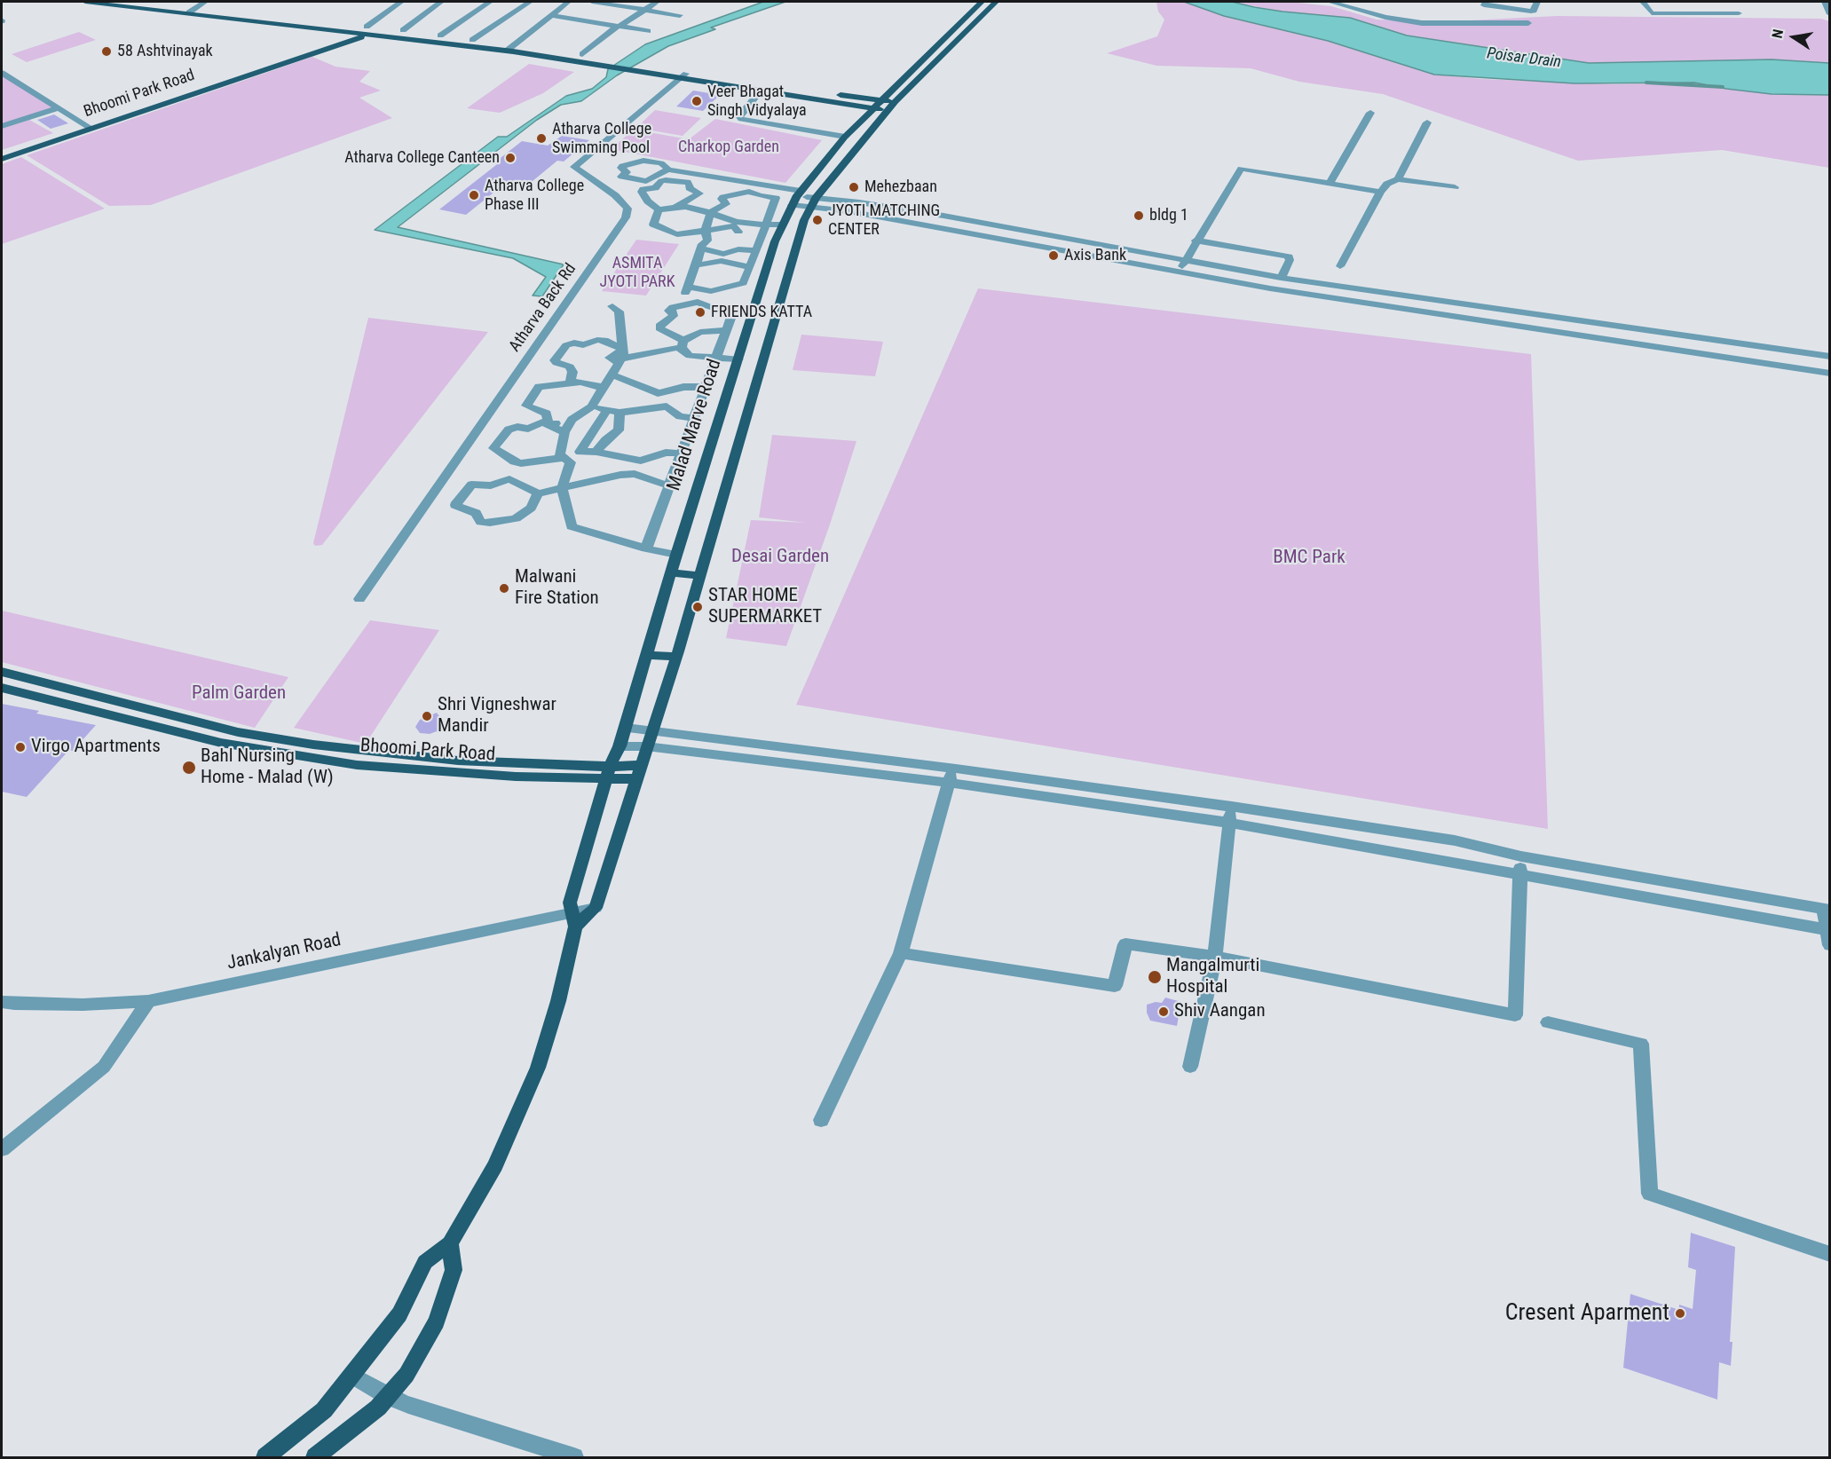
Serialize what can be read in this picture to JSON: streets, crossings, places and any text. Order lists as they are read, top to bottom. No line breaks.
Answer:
{"streets":{"main road":["Bhoomi Park Road","Malad Marve Road"],"street":["Atharva Back Rd","Jankalyan Road"]},"crossings":[["Bhoomi Park Road","Malad Marve Road"],["Malad Marve Road","Jankalyan Road"]],"water":["Poisar Drain"],"parks":["Charkop Garden","ASMITA JYOTI PARK","Desai Garden","BMC Park","Palm Garden"],"places":["58 Ashtvinayak","Veer Bhagat Singh Vidyalaya","Atharva College Swimming Pool","Atharva College Canteen","Mehezbaan","Atharva College Phase III","bldg 1","JYOTI MATCHING CENTER","Axis Bank","FRIENDS KATTA","Malwani Fire Station","STAR HOME SUPERMARKET","Shri Vigneshwar Mandir","Virgo Apartments","Bahl Nursing Home - Malad (W)","Mangalmurti Hospital","Shiv Aangan","Cresent Aparment"],"north":"left"}
